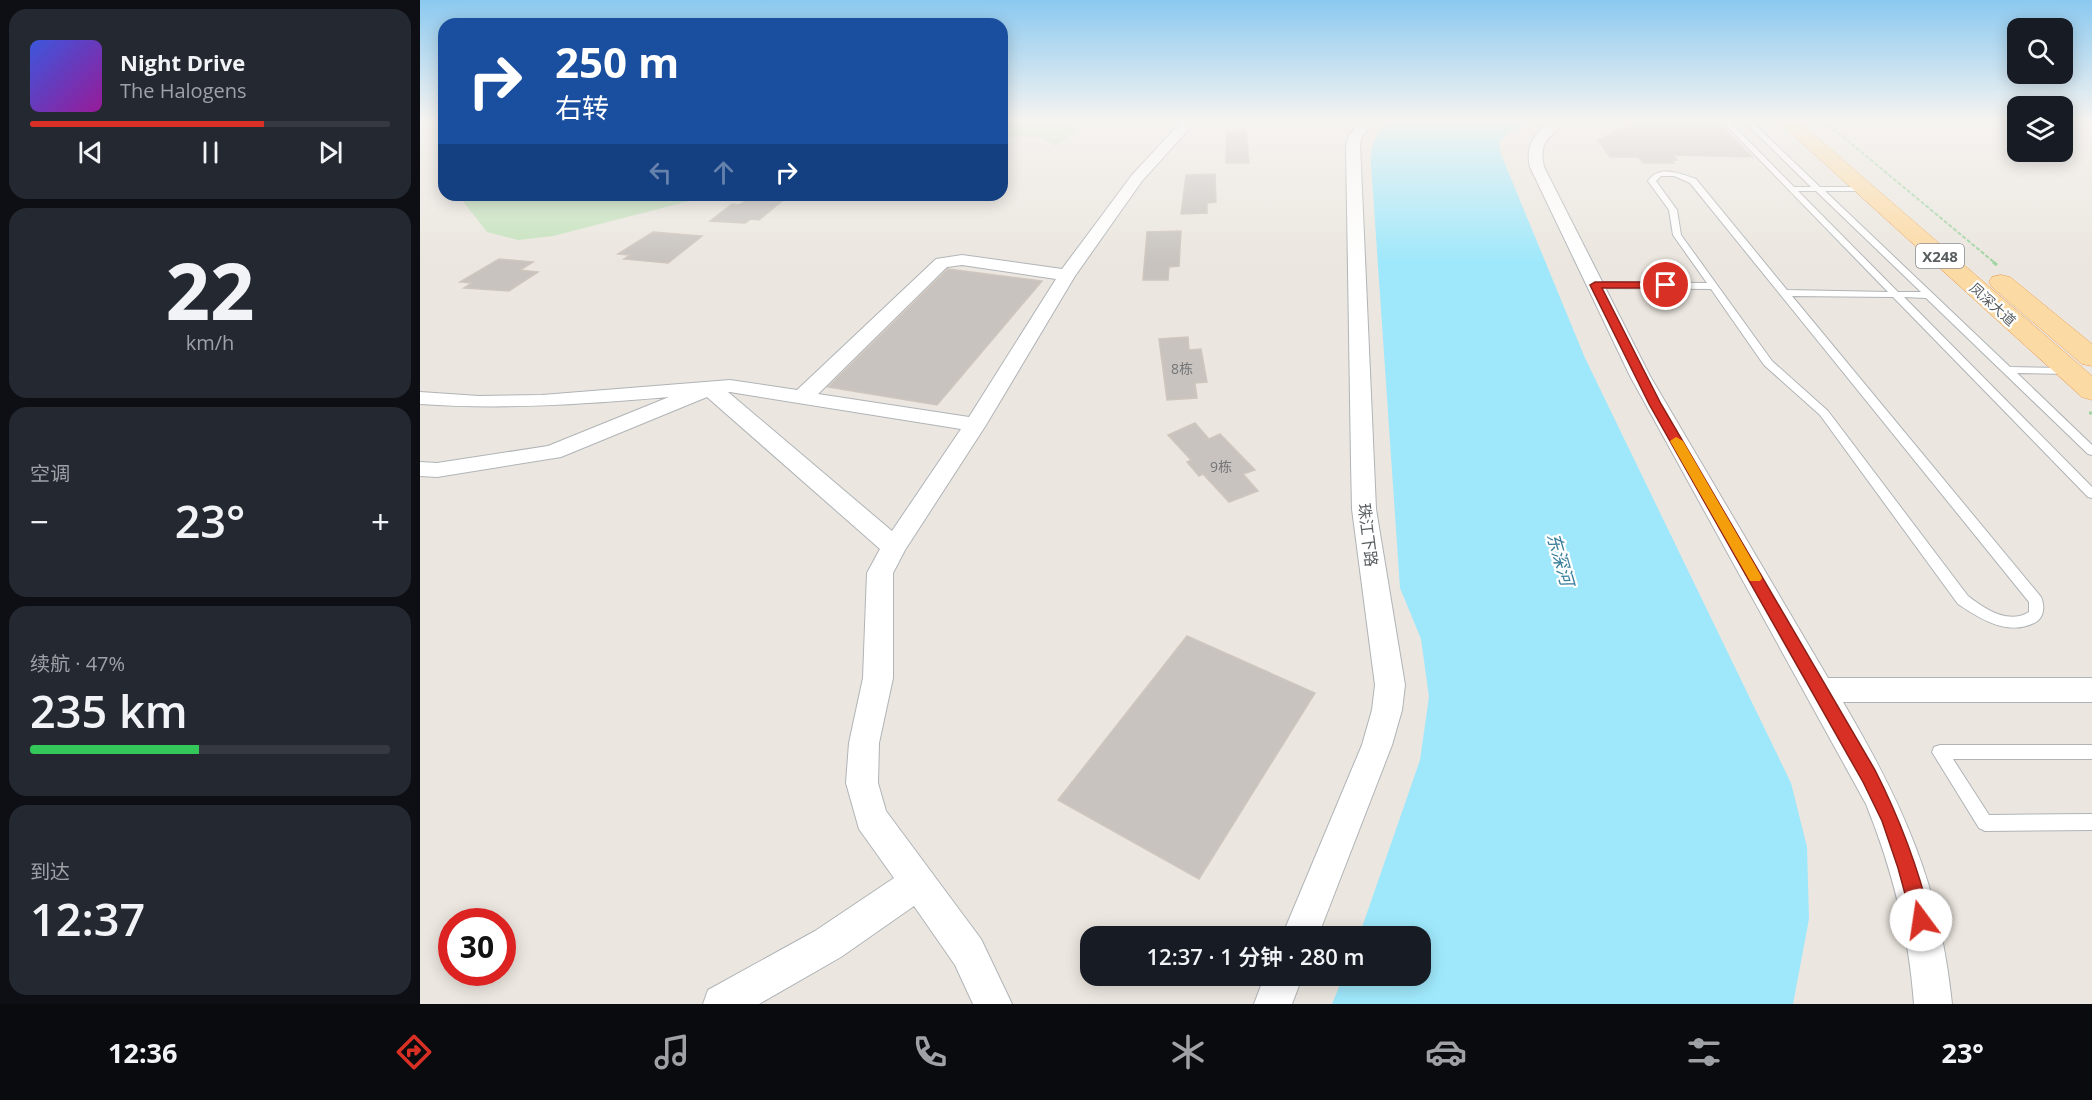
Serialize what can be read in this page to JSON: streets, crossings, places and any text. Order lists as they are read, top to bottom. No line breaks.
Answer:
{"streets":{"main road":["X248","凤深大道"],"street":["珠江下路"]},"water":["东深河"],"house_numbers":["8栋","9栋"],"page":{"turn":["250 m","右转"],"song":["Night Drive","The Halogens"],"tile":[["22","km/h"],"空调",["续航 · 47%","235 km"],["到达","12:37"]],"heat":["−","23°","+"],"limit":"30","trip":"12:37 · 1 分钟 · 280 m","tabs":["12:36","23°"]}}
